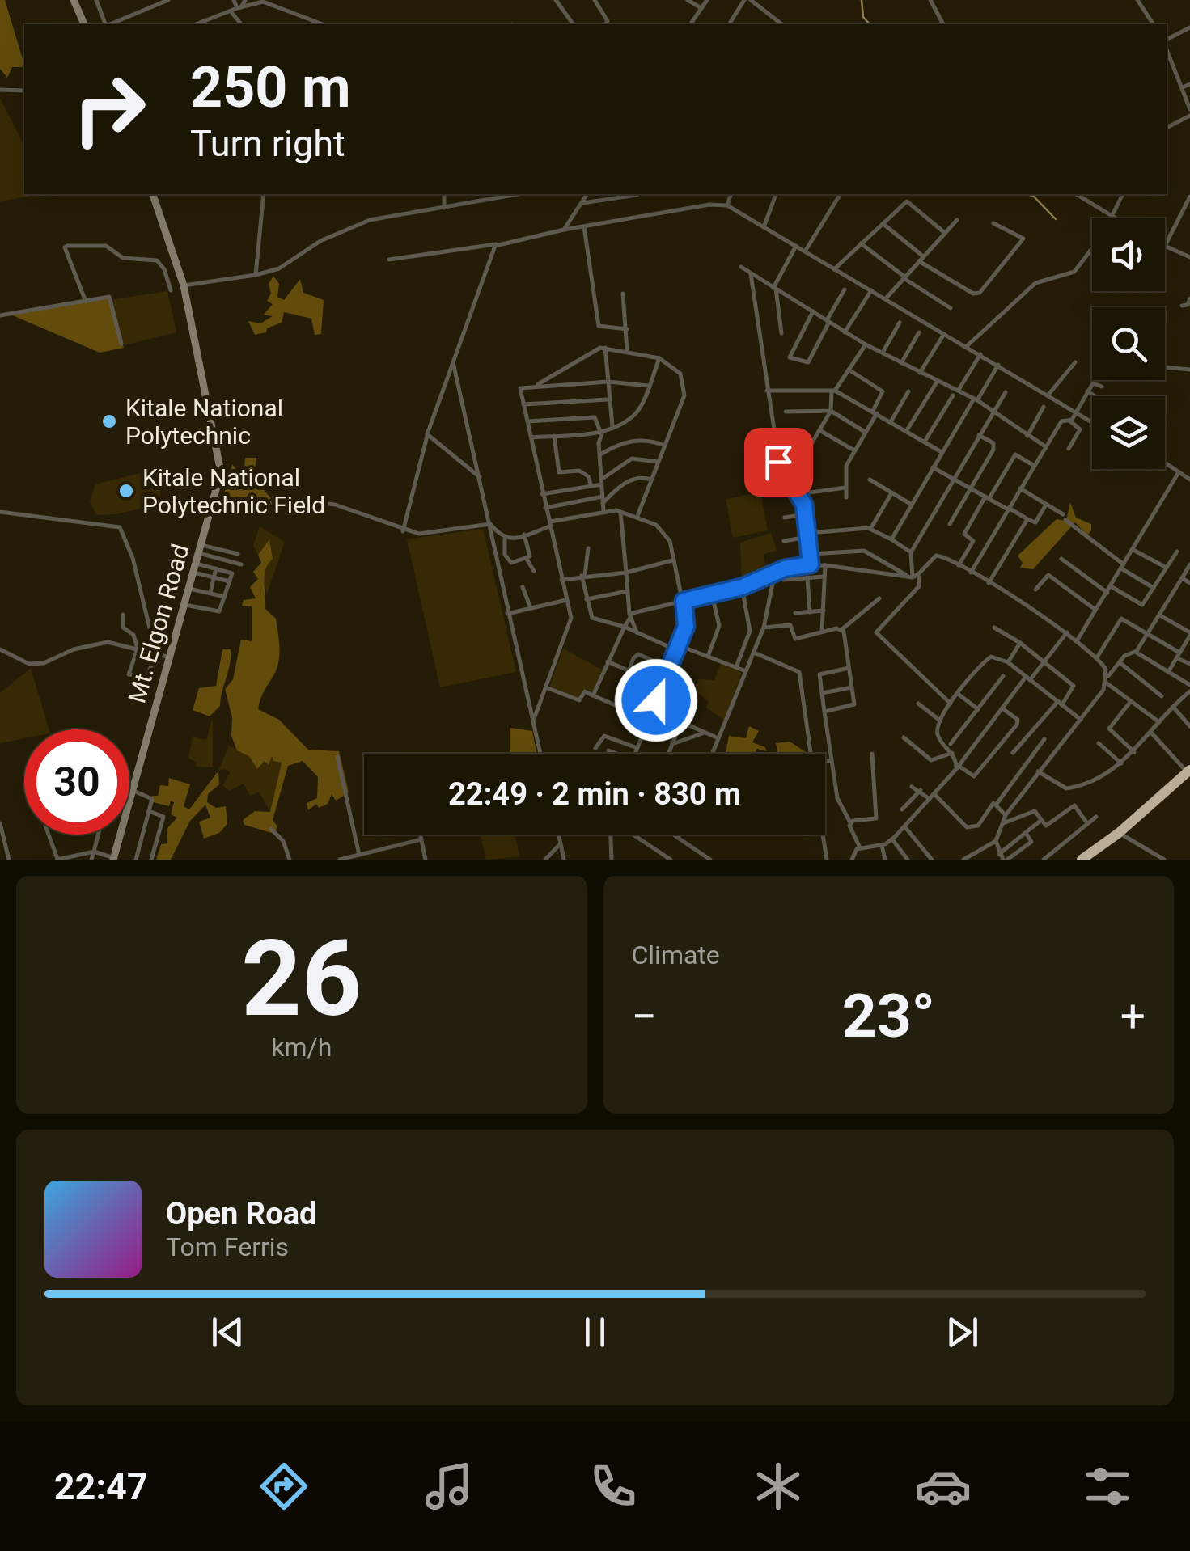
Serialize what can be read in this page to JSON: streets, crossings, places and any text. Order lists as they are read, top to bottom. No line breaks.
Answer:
{"streets":{"street":["Mt. Elgon Road"]},"places":["Kitale National Polytechnic","Kitale National Polytechnic Field"],"page":{"turn":["250 m","Turn right"],"limit":"30","trip":"22:49 · 2 min · 830 m","tile":[["26","km/h"],"Climate"],"heat":["−","23°","+"],"song":["Open Road","Tom Ferris"],"tabs":"22:47"}}
